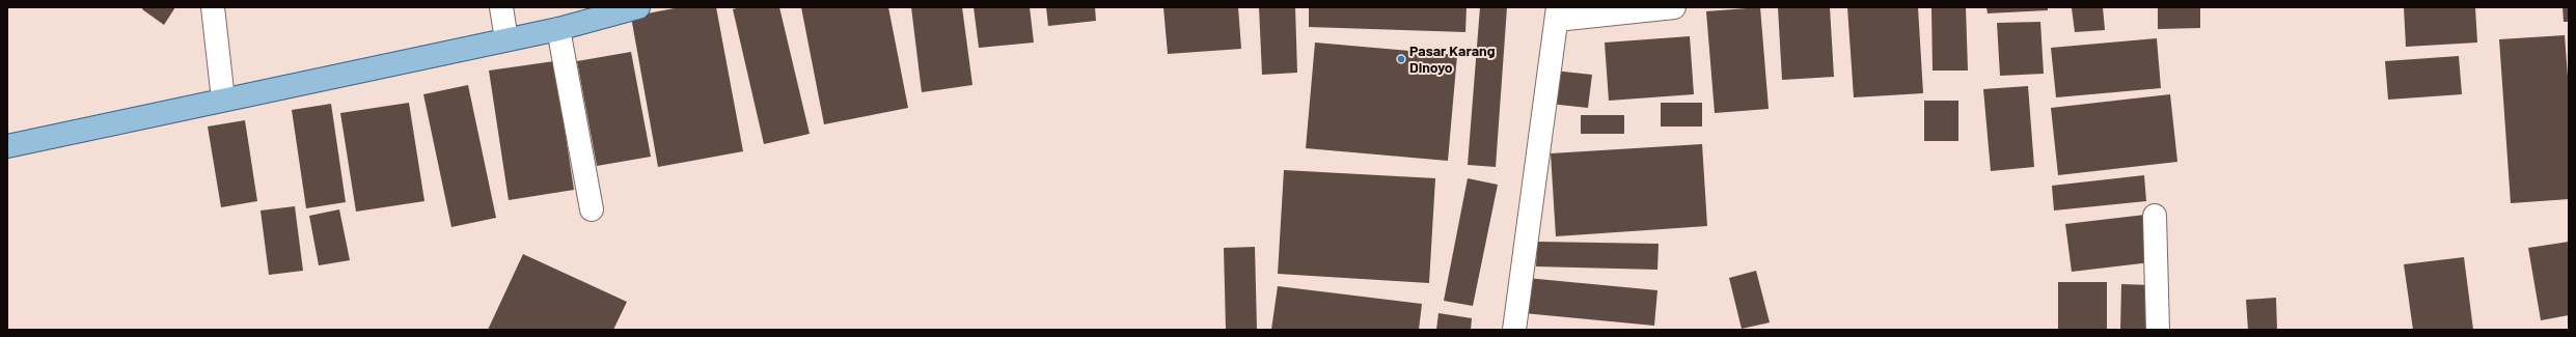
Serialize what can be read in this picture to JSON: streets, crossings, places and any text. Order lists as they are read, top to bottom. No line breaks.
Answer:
{"places":["Pasar Karang Dinoyo"]}
